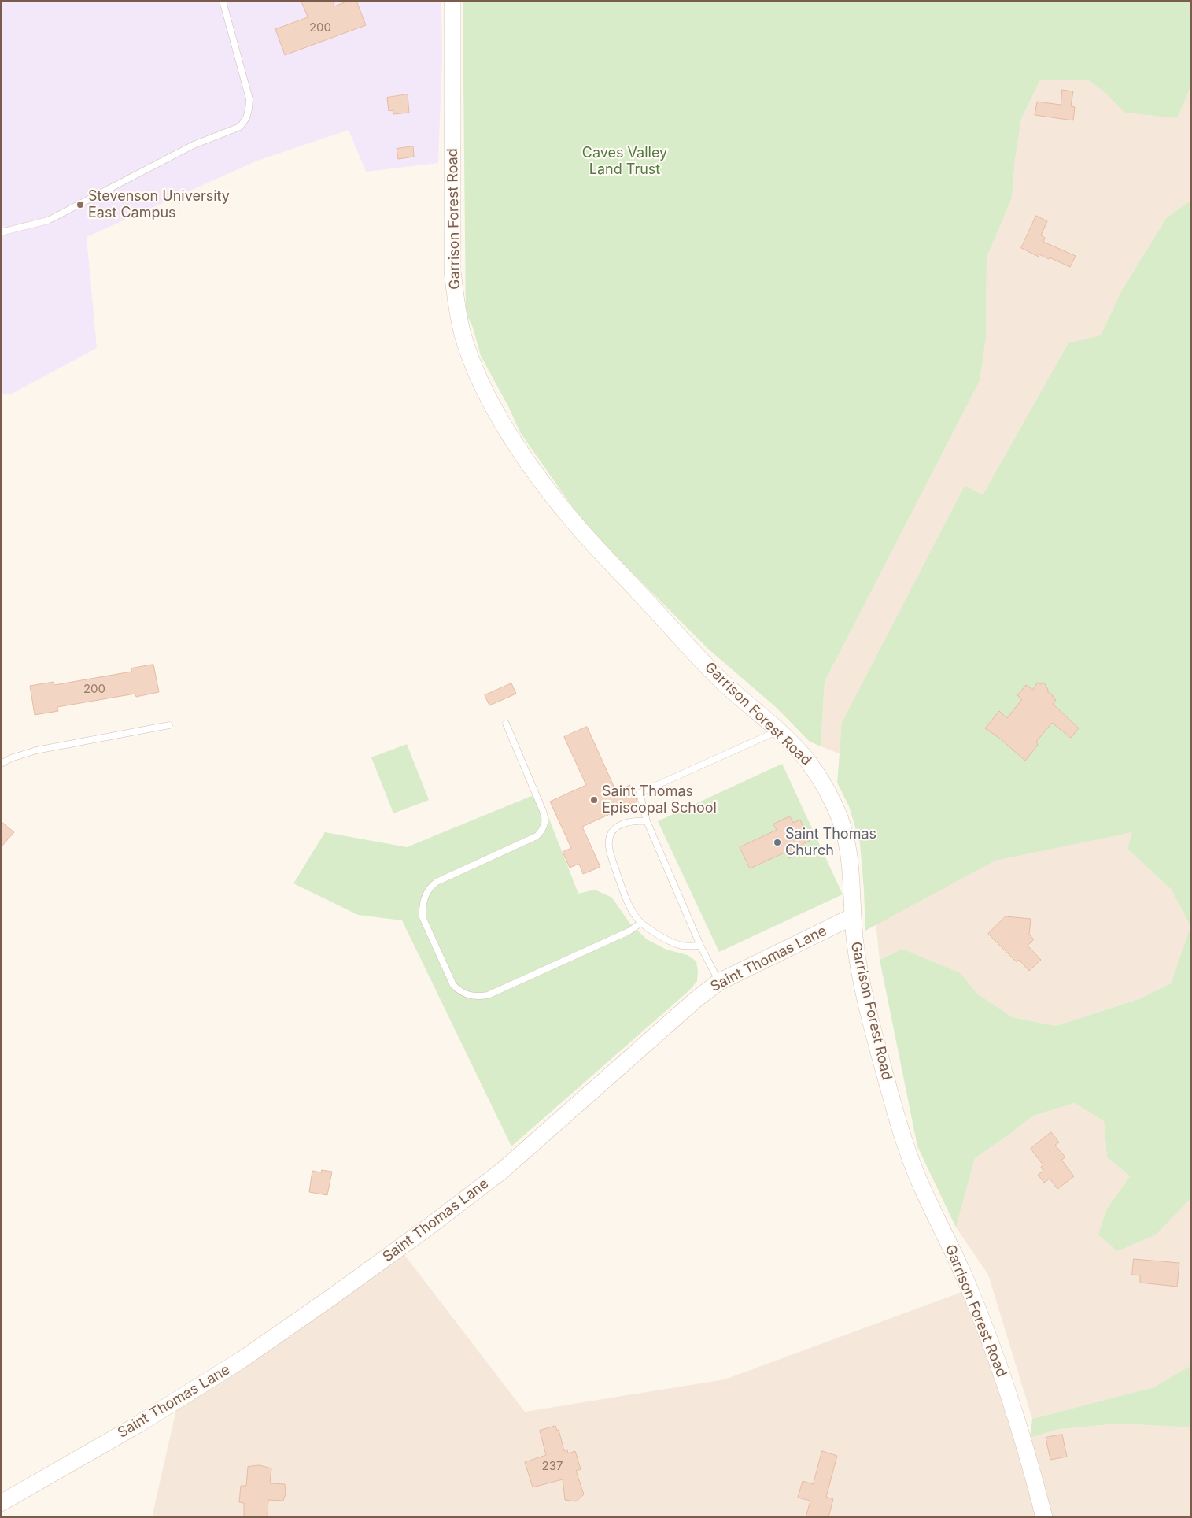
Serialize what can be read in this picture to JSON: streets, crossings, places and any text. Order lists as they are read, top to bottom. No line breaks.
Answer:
{"streets":{"main road":["Garrison Forest Road","Saint Thomas Lane"]},"crossings":[["Garrison Forest Road","Saint Thomas Lane"]],"parks":["Caves Valley Land Trust"],"places":["Stevenson University East Campus","Saint Thomas Episcopal School","Saint Thomas Church"],"house_numbers":["200","200","237"]}
